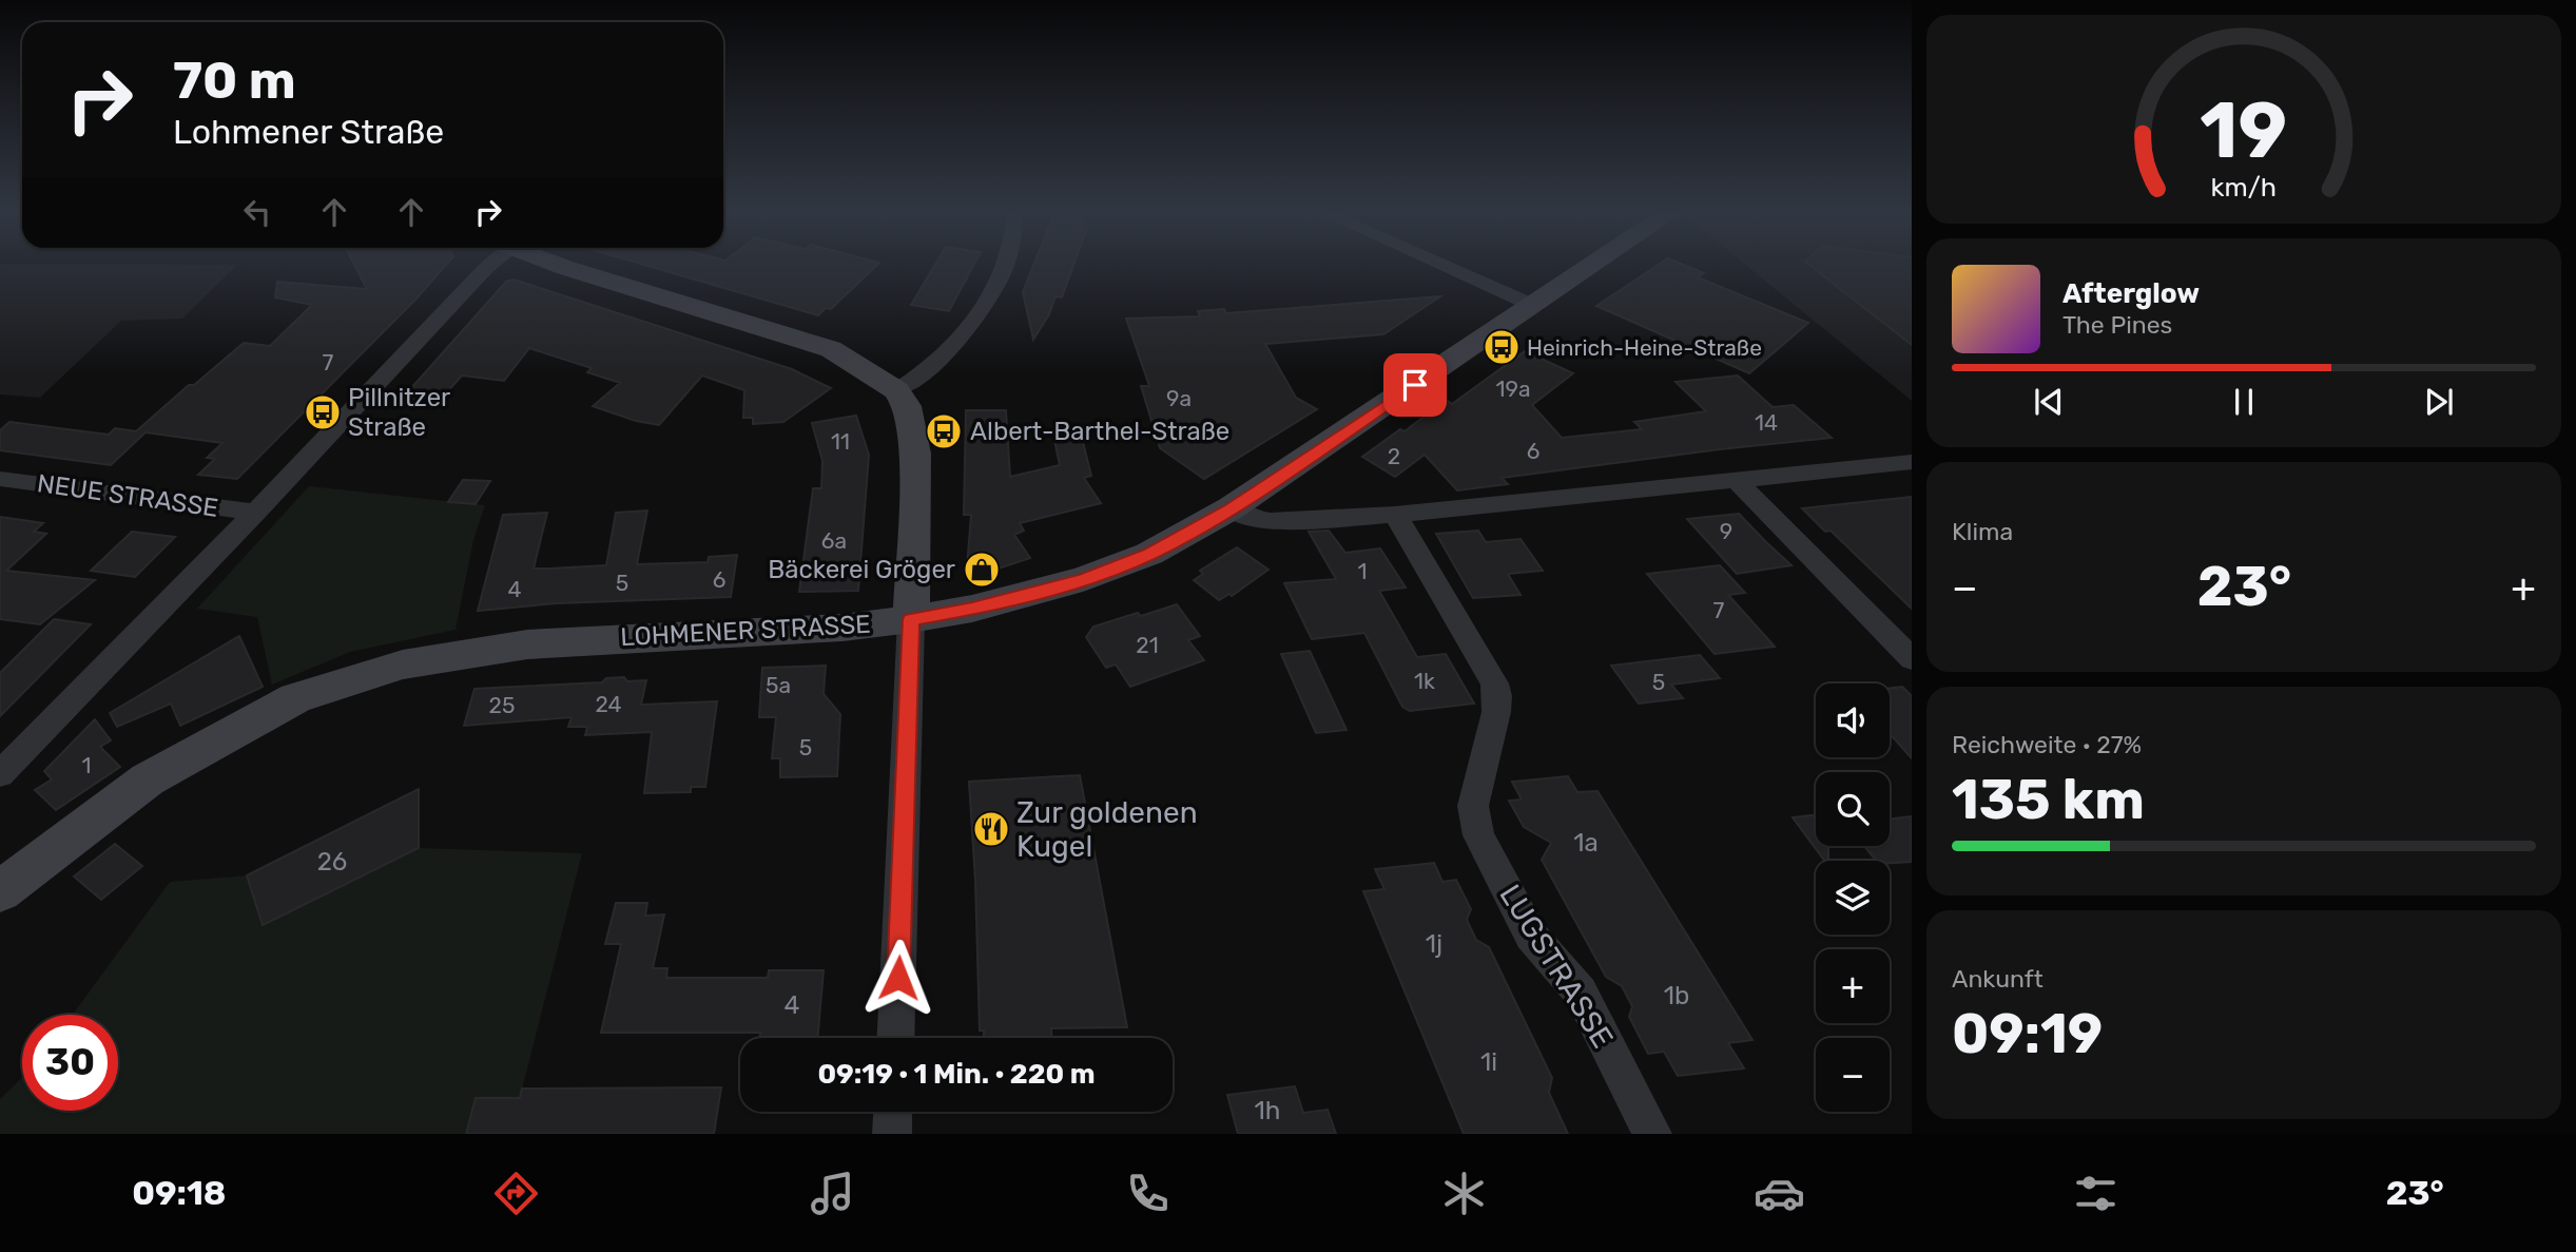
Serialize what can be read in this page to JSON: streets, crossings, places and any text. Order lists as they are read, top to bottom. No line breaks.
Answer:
{"streets":{"main road":["LOHMENER STRASSE"],"street":["NEUE STRASSE","LUGSTRASSE"]},"places":{"bus stop":["Heinrich-Heine-Straße","Pillnitzer Straße","Albert-Barthel-Straße"],"shop":["Bäckerei Gröger"],"restaurant":["Zur goldenen Kugel"]},"house_numbers":["7","19a","9a","14","11","6","2","9","6a","1","6","5","4","7","21","1k","5","5a","24","25","5","1","1a","26","1j","1b","4","1i","1h"],"page":{"turn":["70 m","Lohmener Straße"],"song":["Afterglow","The Pines"],"tile":["Klima",["Reichweite · 27%","135 km"],["Ankunft","09:19"]],"heat":["−","23°","+"],"map_buttons":["+","−"],"limit":"30","trip":"09:19 · 1 Min. · 220 m","tabs":["09:18","23°"],"gauge":["19","km/h"]}}
